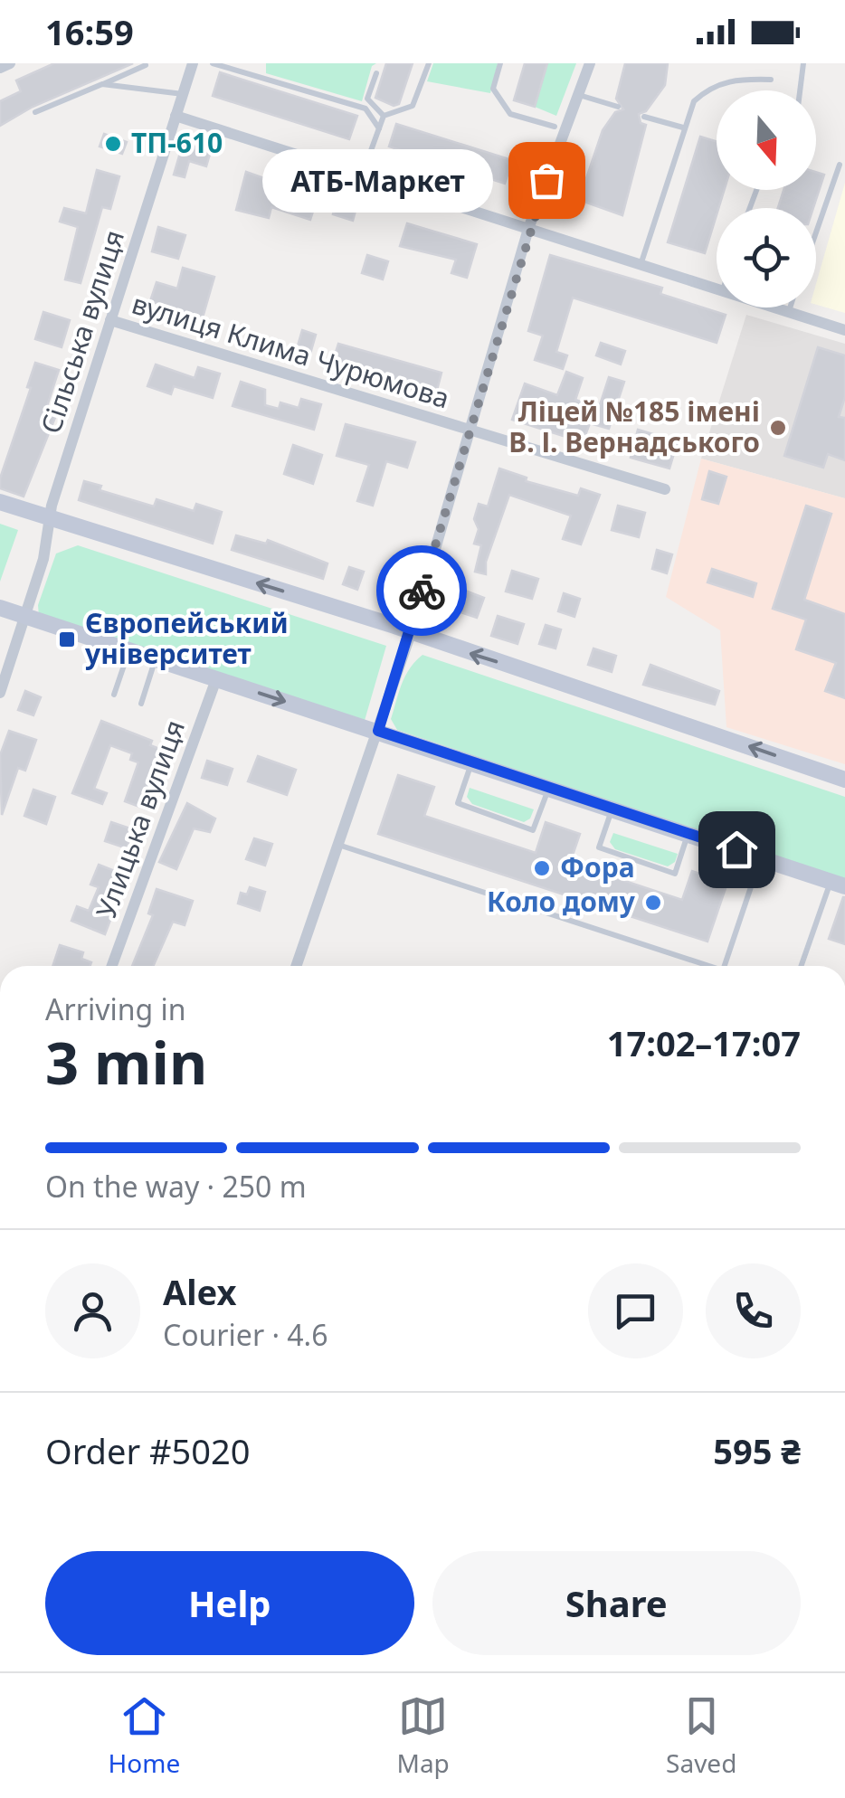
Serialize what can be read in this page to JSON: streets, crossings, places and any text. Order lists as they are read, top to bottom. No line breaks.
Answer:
{"streets":{"street":["Сільська вулиця","вулиця Клима Чурюмова","Улицька вулиця"]},"crossings":[["Сільська вулиця","вулиця Клима Чурюмова"]],"places":{"other":["ТП-610","АТБ-Маркет","Ліцей №185 імені В. І. Вернадського","Фора","Коло дому"],"transit":["Європейський університет"]},"north":"bottom","page":{"status":"16:59","bubble":"АТБ-Маркет","heading":["3 min","Arriving in","17:02–17:07"],"panel":["Alex","Courier · 4.6","Order #5020","595 ₴"],"bar":"On the way · 250 m","buttons":["Help","Share"],"tabs":["Home","Map","Saved"]}}
